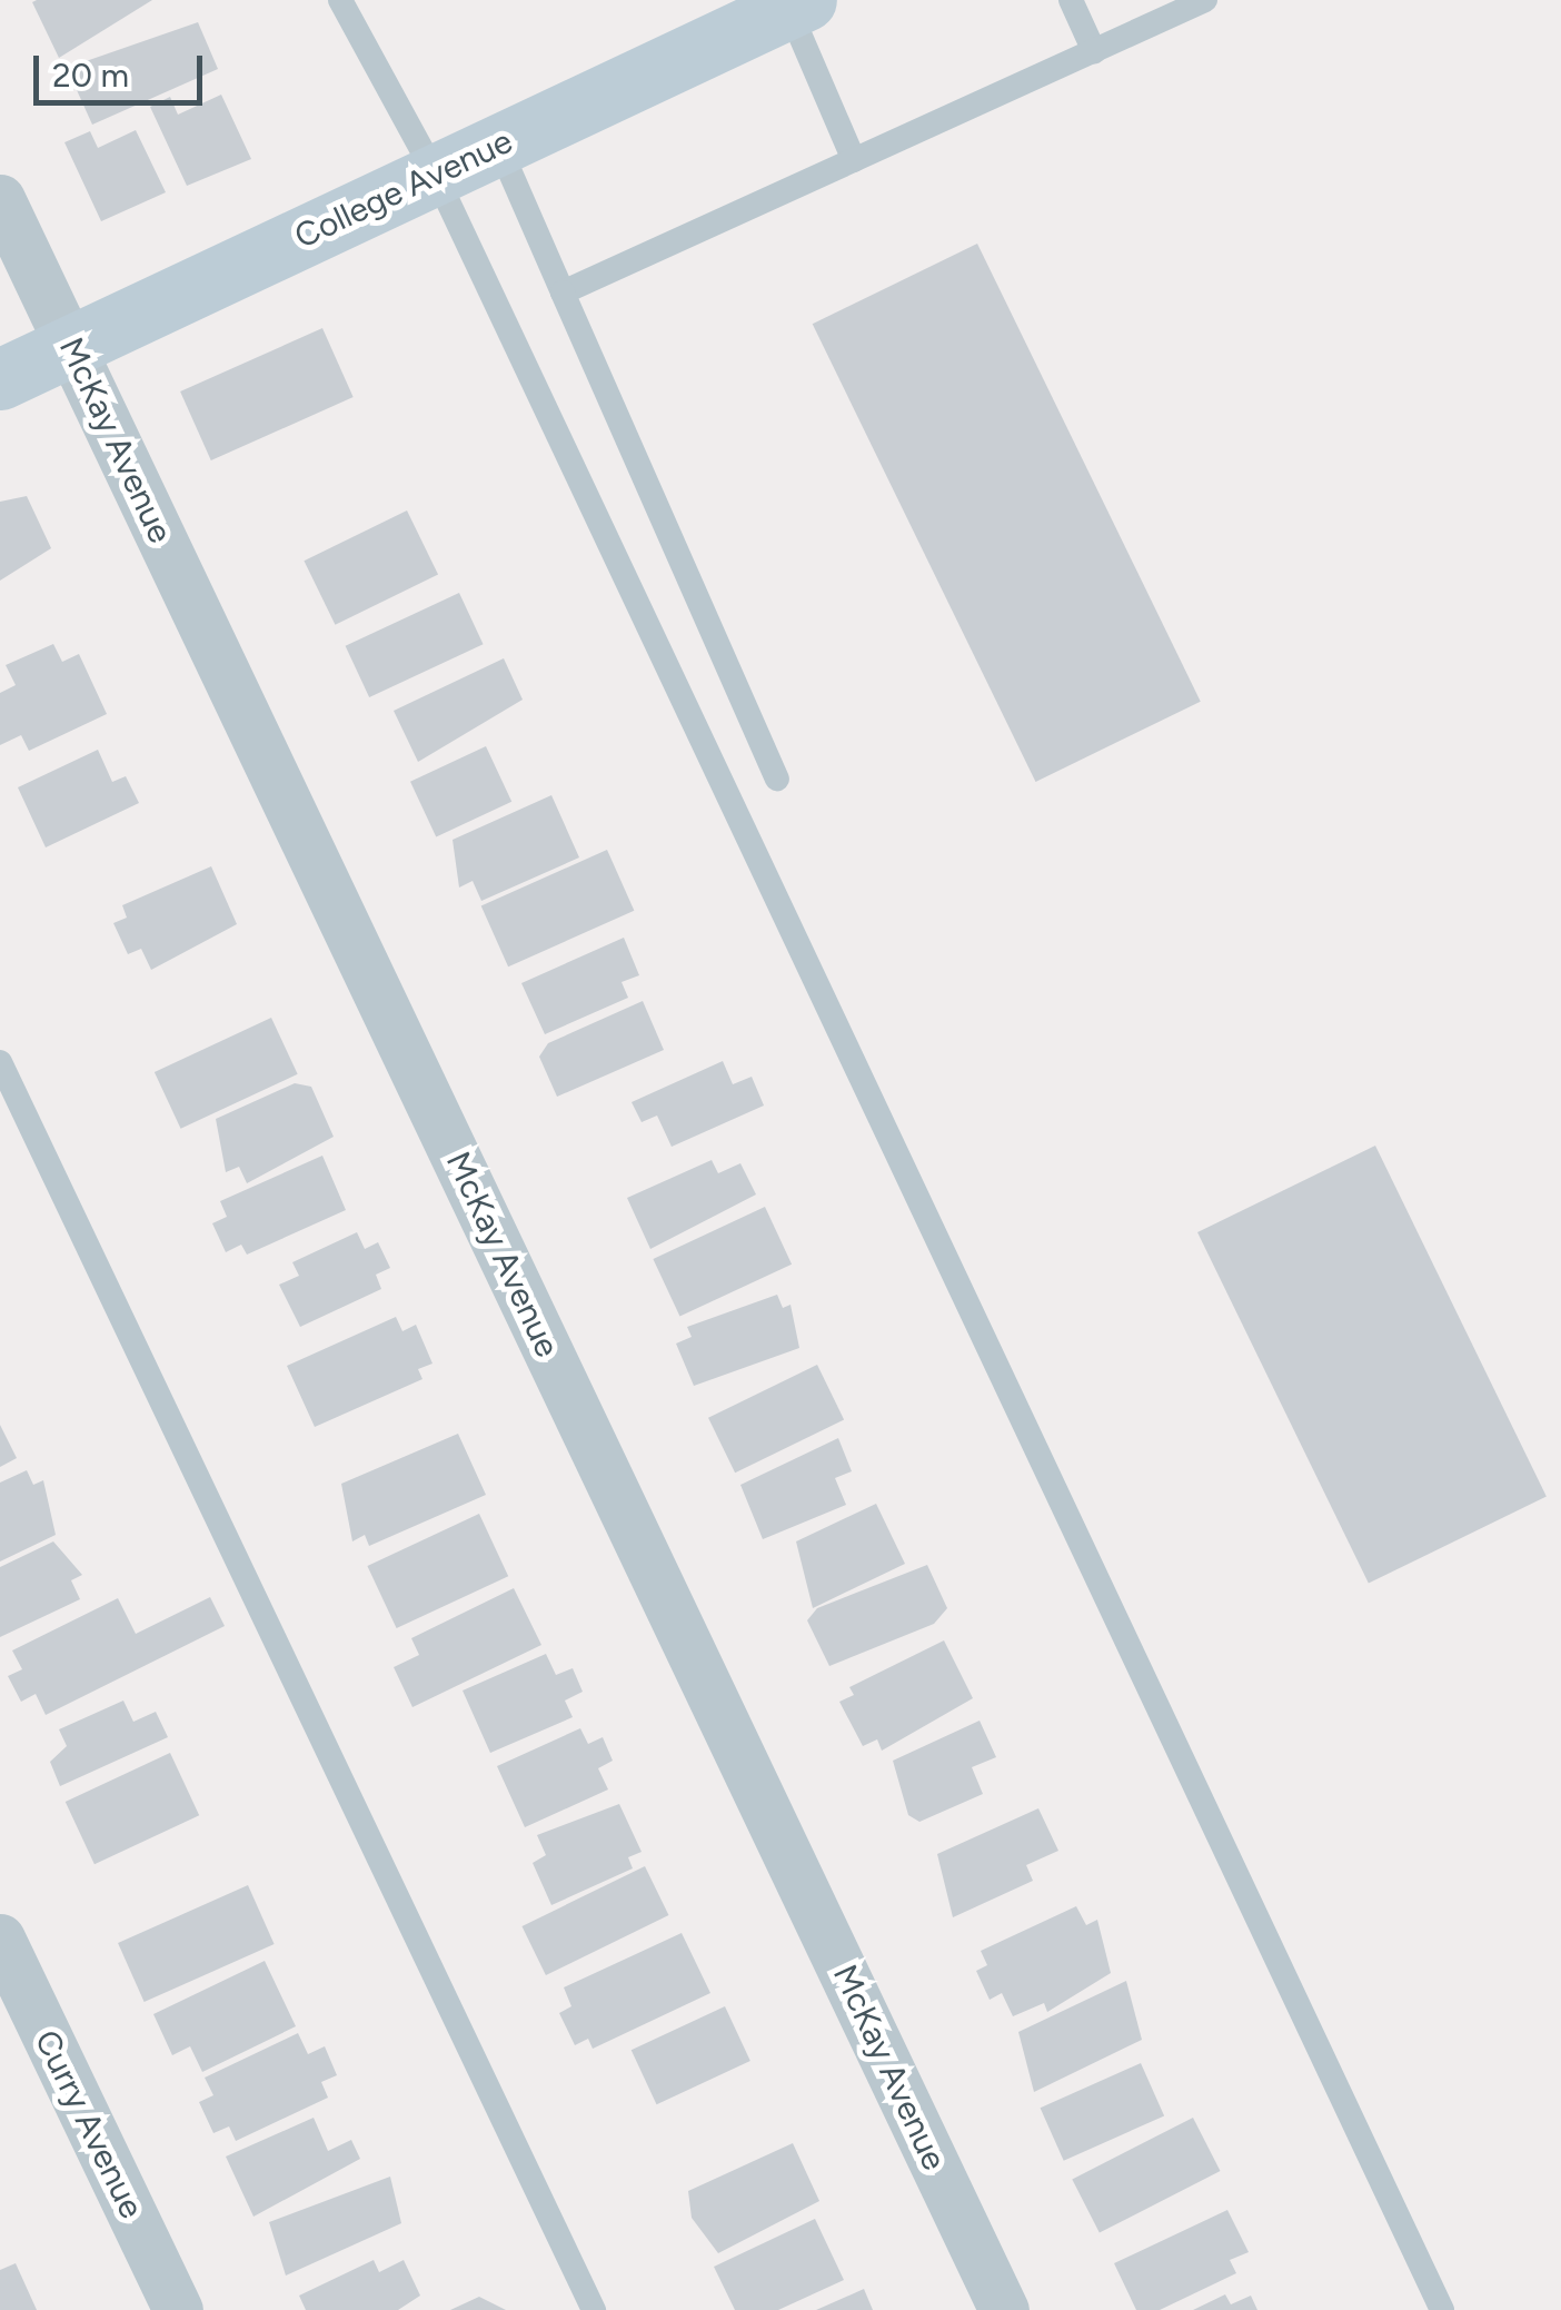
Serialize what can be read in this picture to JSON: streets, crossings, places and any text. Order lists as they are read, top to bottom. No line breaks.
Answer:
{"streets":{"street":["College Avenue","McKay Avenue","Curry Avenue"]},"crossings":[["College Avenue","McKay Avenue"]],"scale_bar":"20 m"}
